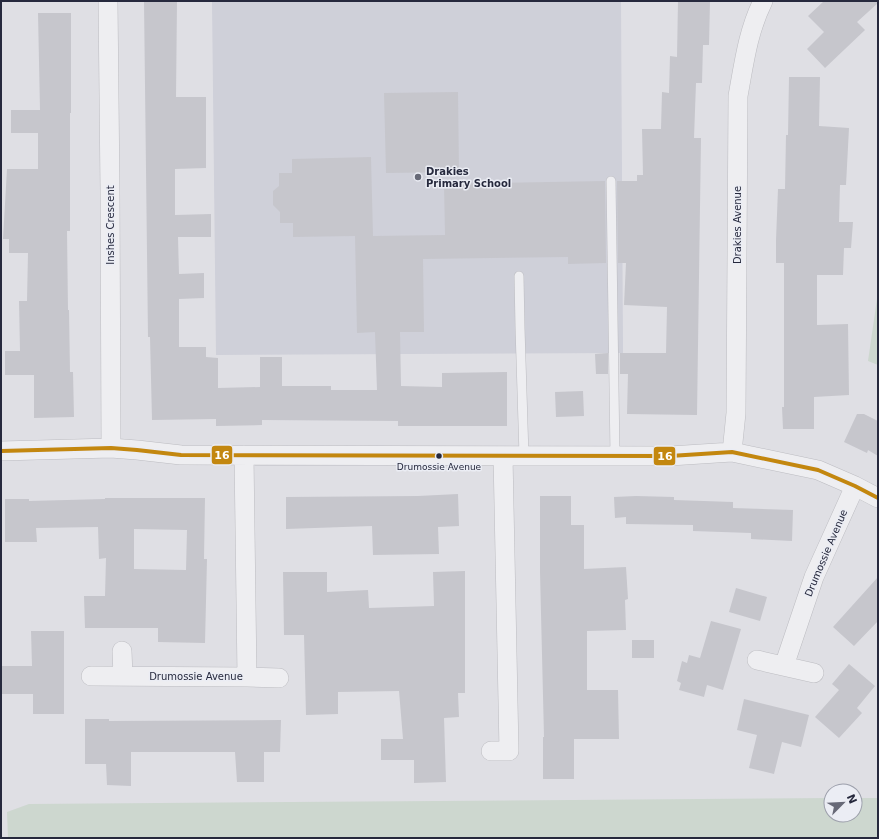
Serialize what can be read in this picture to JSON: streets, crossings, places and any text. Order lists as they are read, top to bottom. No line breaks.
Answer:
{"streets":{"street":["Inshes Crescent","Drakies Avenue","Drumossie Avenue"]},"places":["Drakies Primary School","Drumossie Avenue"],"lines":["transit line 16"],"north":"top right"}
